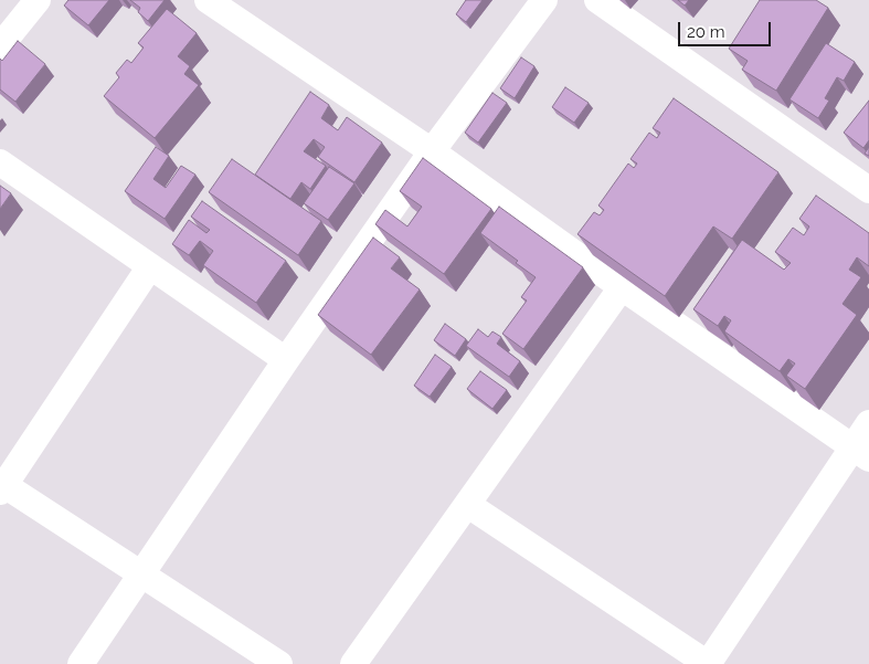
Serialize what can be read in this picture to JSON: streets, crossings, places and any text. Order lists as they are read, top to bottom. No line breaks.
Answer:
{"scale_bar":"20 m"}
